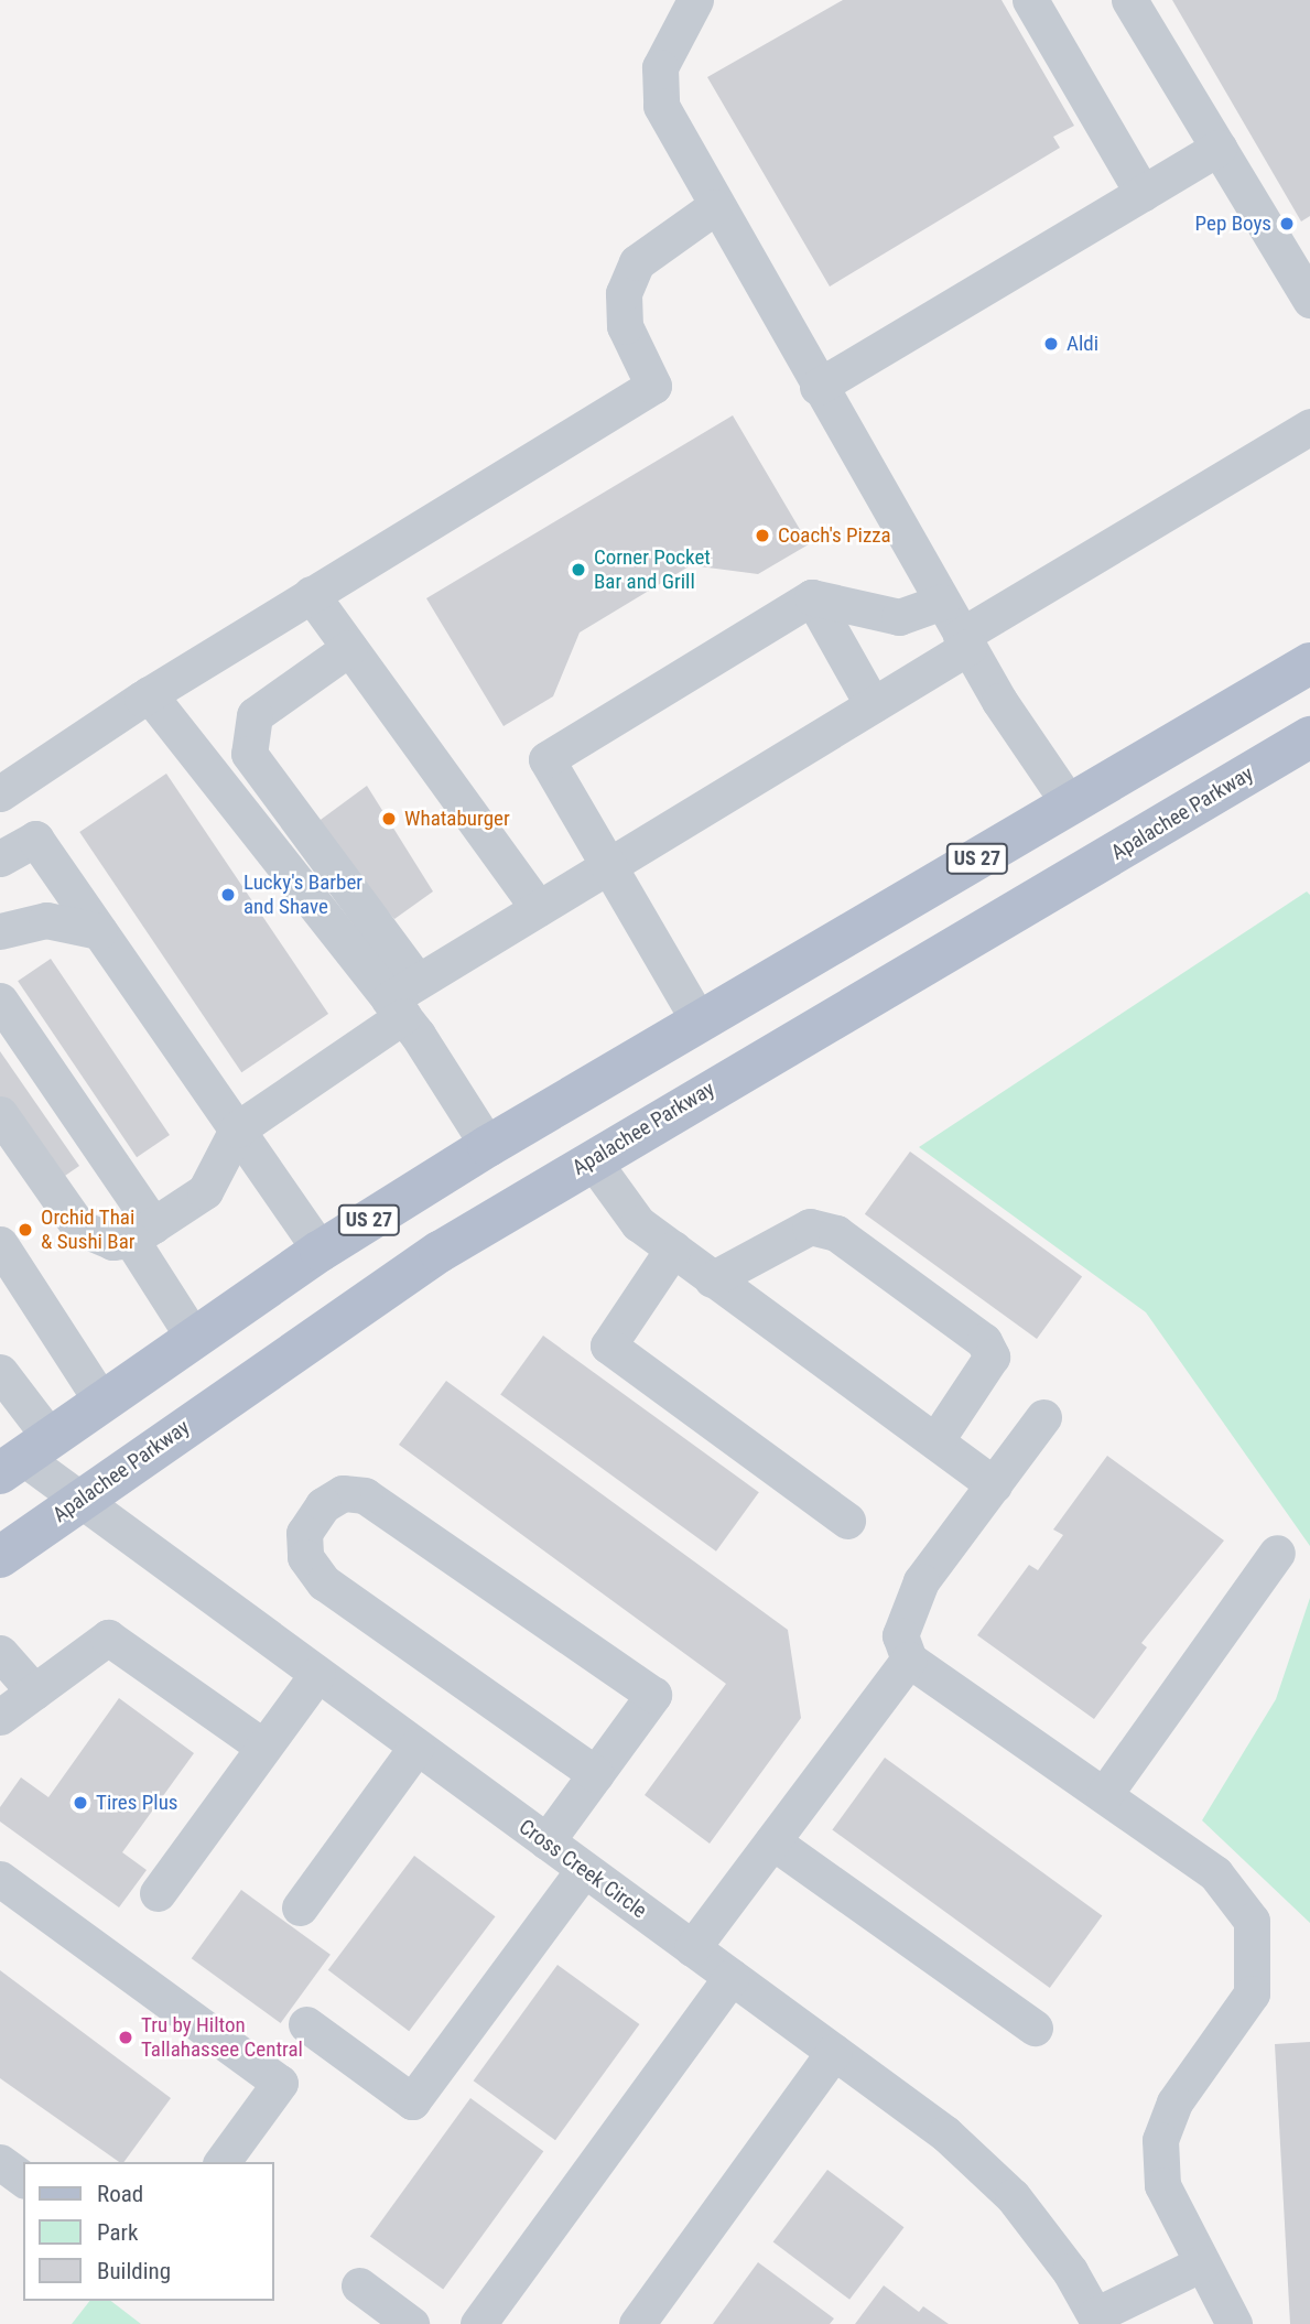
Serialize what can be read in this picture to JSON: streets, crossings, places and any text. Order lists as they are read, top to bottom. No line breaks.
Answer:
{"streets":{"main road":["Apalachee Parkway","US 27"],"street":["Cross Creek Circle"]},"crossings":[["Apalachee Parkway","Cross Creek Circle"],["US 27","Cross Creek Circle"]],"places":["Pep Boys","Aldi","Coach's Pizza","Corner Pocket Bar and Grill","Whataburger","Lucky's Barber and Shave","Orchid Thai & Sushi Bar","Tires Plus","Tru by Hilton Tallahassee Central"],"legend":["Road","Park","Building"]}
